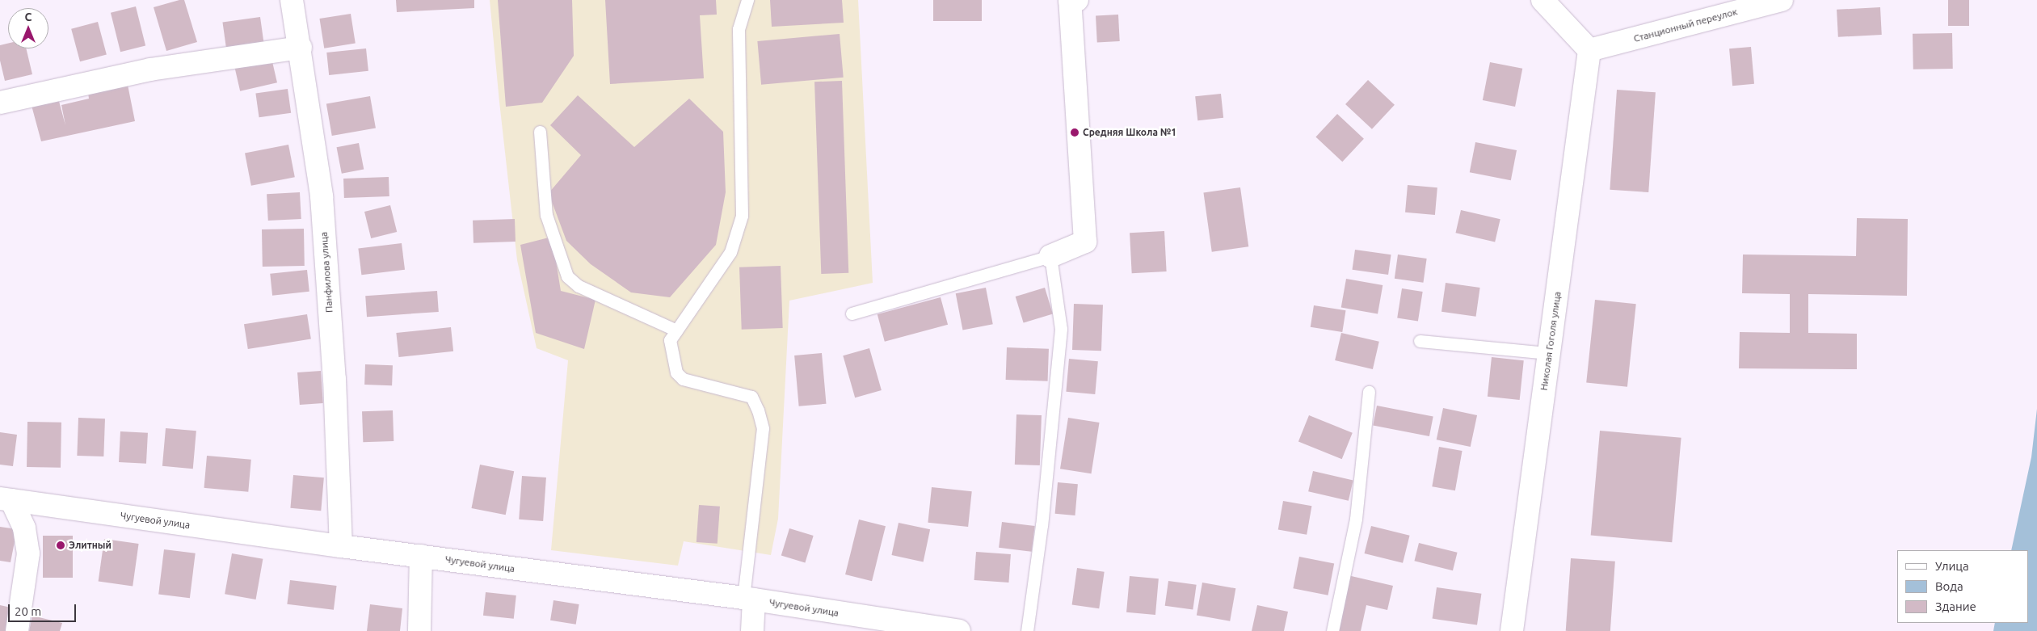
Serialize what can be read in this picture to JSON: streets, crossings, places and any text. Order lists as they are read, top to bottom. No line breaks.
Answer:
{"streets":{"street":["Станционный переулок","Панфилова улица","Николая Гоголя улица","Чугуевой улица"]},"crossings":[["Станционный переулок","Николая Гоголя улица"],["Панфилова улица","Чугуевой улица"]],"places":["Средняя Школа №1","Элитный"],"legend":["Улица","Вода","Здание"],"scale_bar":"20 m","north":"top"}
